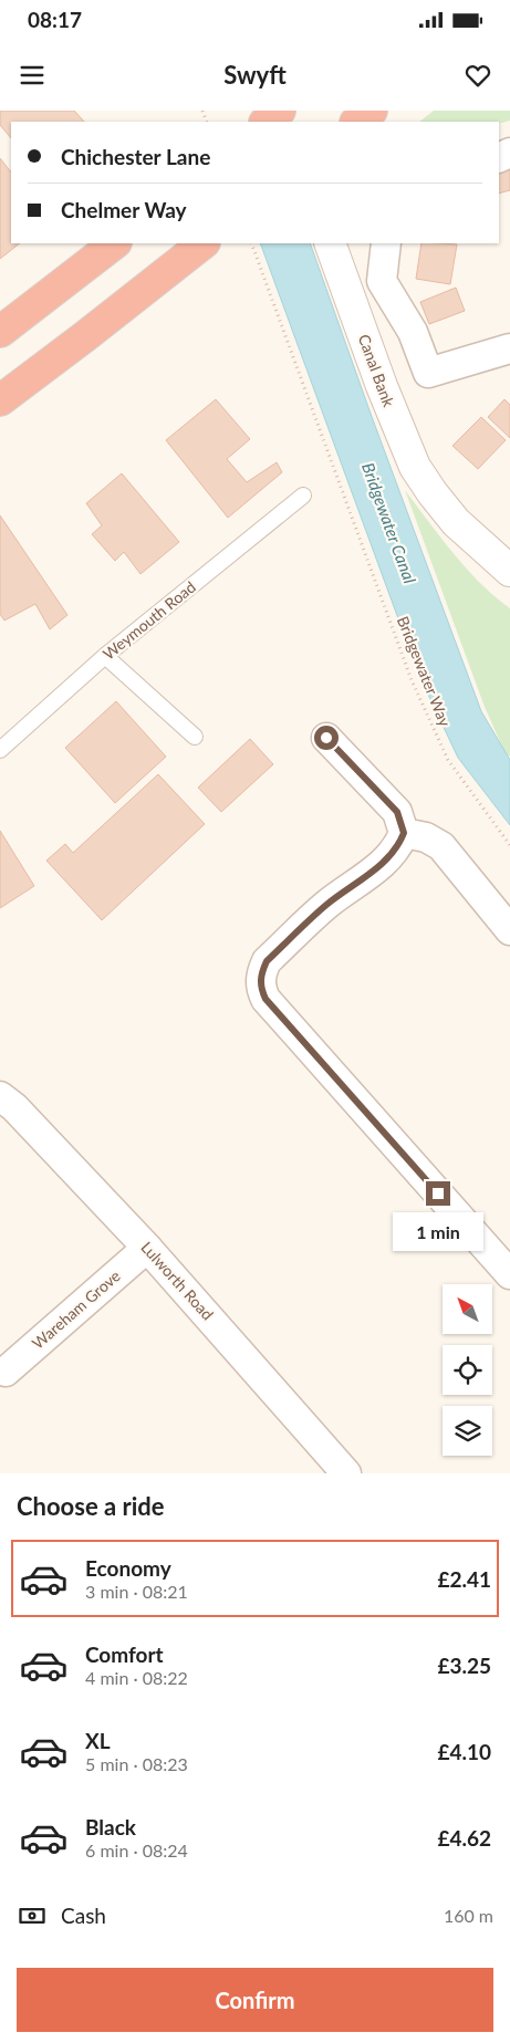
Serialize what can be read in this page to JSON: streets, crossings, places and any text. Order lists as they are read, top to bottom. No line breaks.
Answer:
{"streets":{"main road":["Canal Bank"],"street":["Lulworth Road","Wareham Grove"],"lane":["Weymouth Road"],"path":["Bridgewater Way"]},"crossings":[["Lulworth Road","Wareham Grove"]],"water":["Bridgewater Canal"],"north":"top left","page":{"status":"08:17","header":"Swyft","banner":["Chichester Lane","Chelmer Way"],"bubble":"1 min","heading":"Choose a ride","list":[{"name":"Economy","note":"3 min · 08:21","value":"£2.41"},{"name":"Comfort","note":"4 min · 08:22","value":"£3.25"},{"name":"XL","note":"5 min · 08:23","value":"£4.10"},{"name":"Black","note":"6 min · 08:24","value":"£4.62"}],"pay":["Cash","160 m"],"buttons":"Confirm"}}
